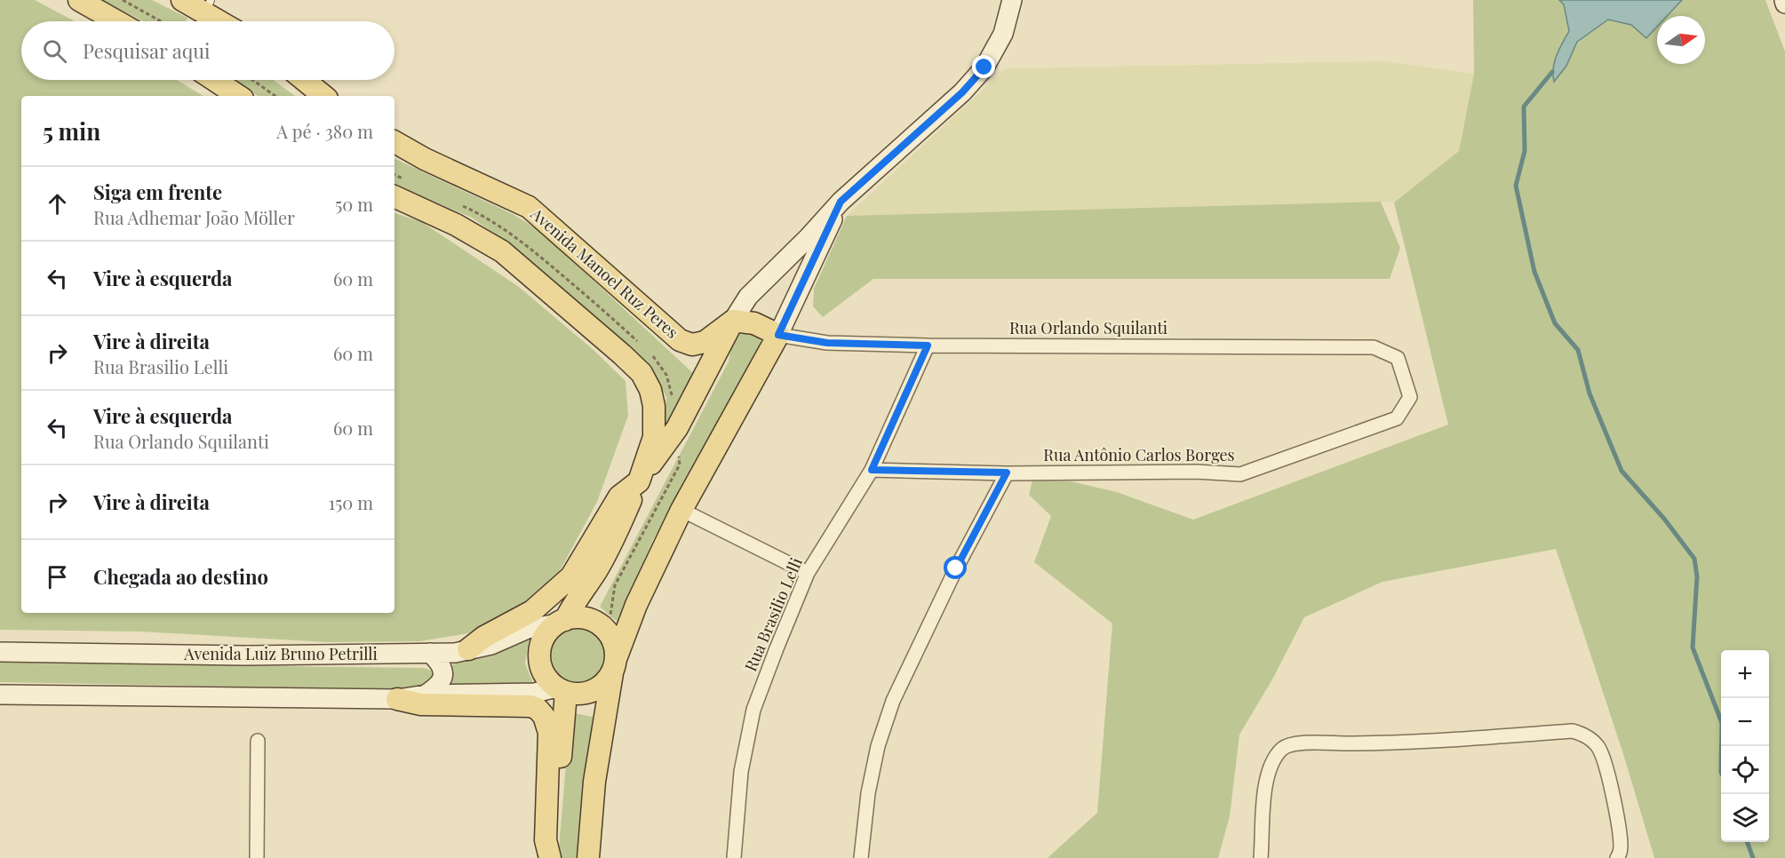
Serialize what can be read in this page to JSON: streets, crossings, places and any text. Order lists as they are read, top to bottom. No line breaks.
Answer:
{"streets":{"main road":["Avenida Manoel Ruz Peres","Avenida Luiz Bruno Petrilli"],"street":["Rua Orlando Squilanti","Rua Antônio Carlos Borges","Rua Brasilio Lelli"]},"crossings":[["Rua Orlando Squilanti","Rua Antônio Carlos Borges"],["Rua Orlando Squilanti","Rua Brasilio Lelli"],["Rua Antônio Carlos Borges","Rua Brasilio Lelli"]],"north":"right","page":{"search":"Pesquisar aqui","heading":["5 min","A pé · 380 m"],"list":[["Siga em frente","Rua Adhemar João Möller","50 m"],["Vire à esquerda","60 m"],["Vire à direita","Rua Brasilio Lelli","60 m"],["Vire à esquerda","Rua Orlando Squilanti","60 m"],["Vire à direita","150 m"],"Chegada ao destino"],"map_buttons":["+","−"]}}
